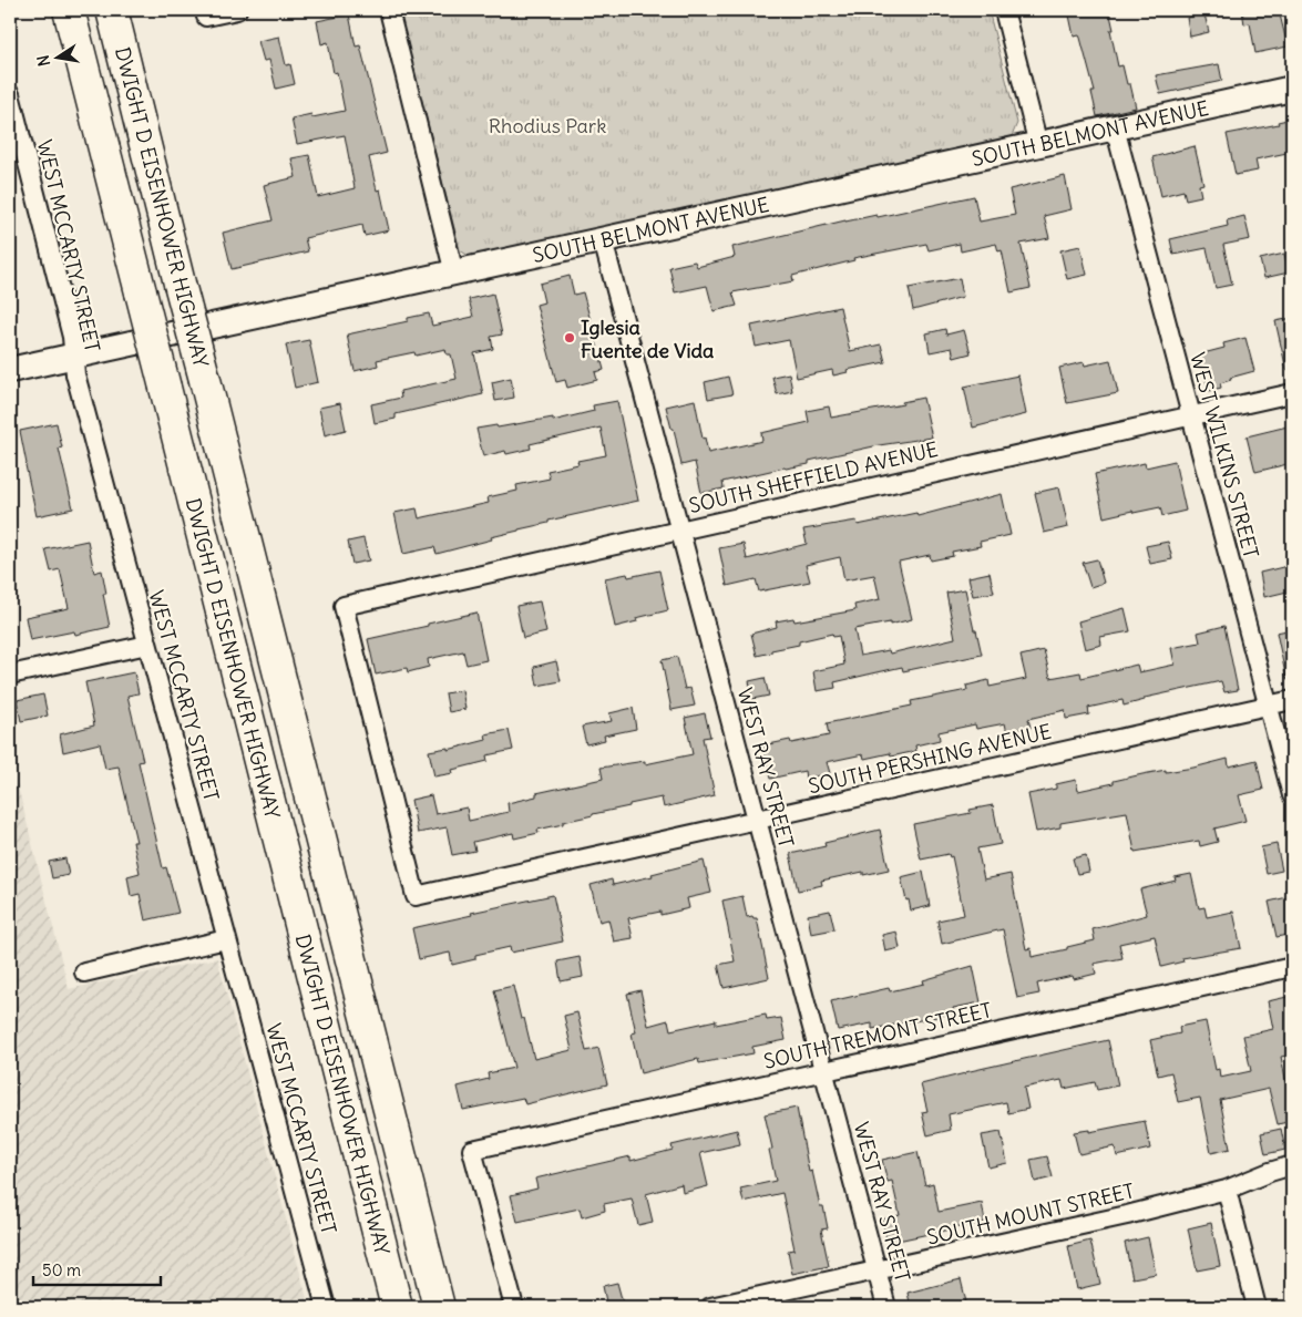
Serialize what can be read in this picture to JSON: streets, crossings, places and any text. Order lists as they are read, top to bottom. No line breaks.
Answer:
{"streets":{"highway":["DWIGHT D EISENHOWER HIGHWAY"],"main road":["SOUTH BELMONT AVENUE"],"street":["WEST MCCARTY STREET","WEST WILKINS STREET","SOUTH SHEFFIELD AVENUE","SOUTH PERSHING AVENUE","WEST RAY STREET","SOUTH TREMONT STREET","SOUTH MOUNT STREET"]},"crossings":[["SOUTH BELMONT AVENUE","WEST MCCARTY STREET"],["SOUTH BELMONT AVENUE","WEST WILKINS STREET"],["SOUTH BELMONT AVENUE","WEST RAY STREET"],["WEST WILKINS STREET","SOUTH SHEFFIELD AVENUE"],["WEST WILKINS STREET","SOUTH PERSHING AVENUE"],["SOUTH SHEFFIELD AVENUE","SOUTH PERSHING AVENUE"],["SOUTH SHEFFIELD AVENUE","WEST RAY STREET"],["SOUTH PERSHING AVENUE","WEST RAY STREET"],["WEST RAY STREET","SOUTH TREMONT STREET"],["WEST RAY STREET","SOUTH MOUNT STREET"]],"parks":["Rhodius Park"],"places":["Iglesia Fuente de Vida"],"scale_bar":"50 m","north":"left"}
